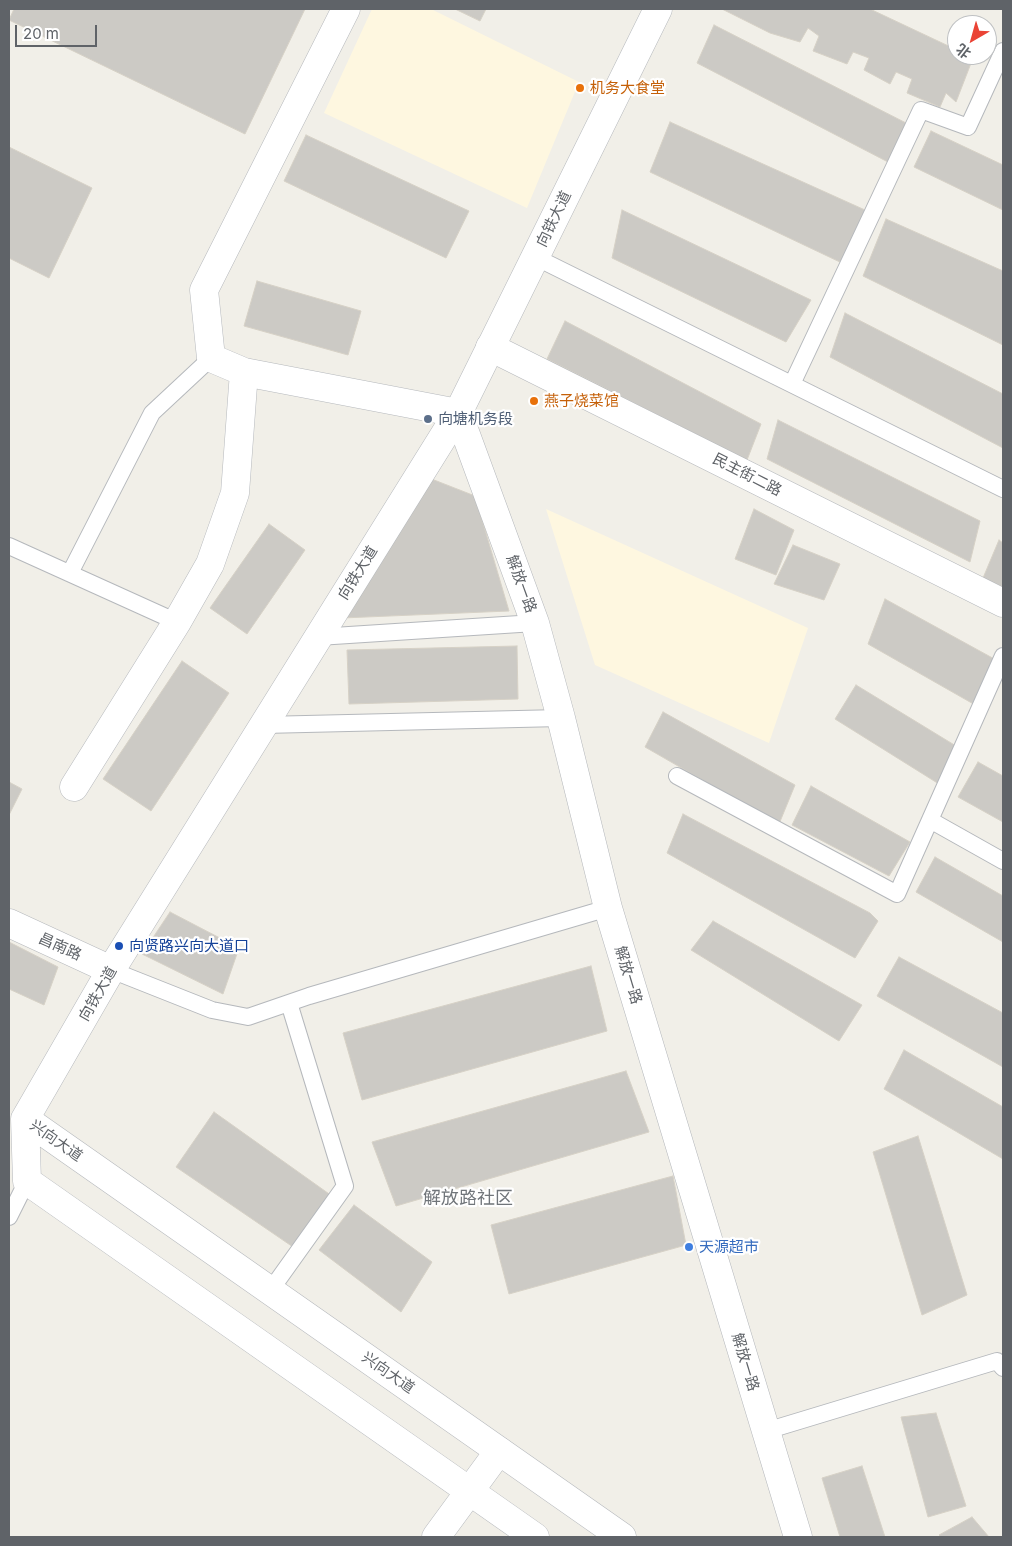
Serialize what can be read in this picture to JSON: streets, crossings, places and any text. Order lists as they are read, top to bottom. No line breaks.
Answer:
{"streets":{"street":["向铁大道","民主街二路","解放一路","昌南路","兴向大道"]},"crossings":[["向铁大道","民主街二路"],["向铁大道","解放一路"],["向铁大道","昌南路"],["向铁大道","兴向大道"]],"districts":["解放路社区"],"places":["机务大食堂","燕子烧菜馆","向塘机务段","向贤路兴向大道口","天源超市"],"scale_bar":"20 m","north":"bottom left"}
